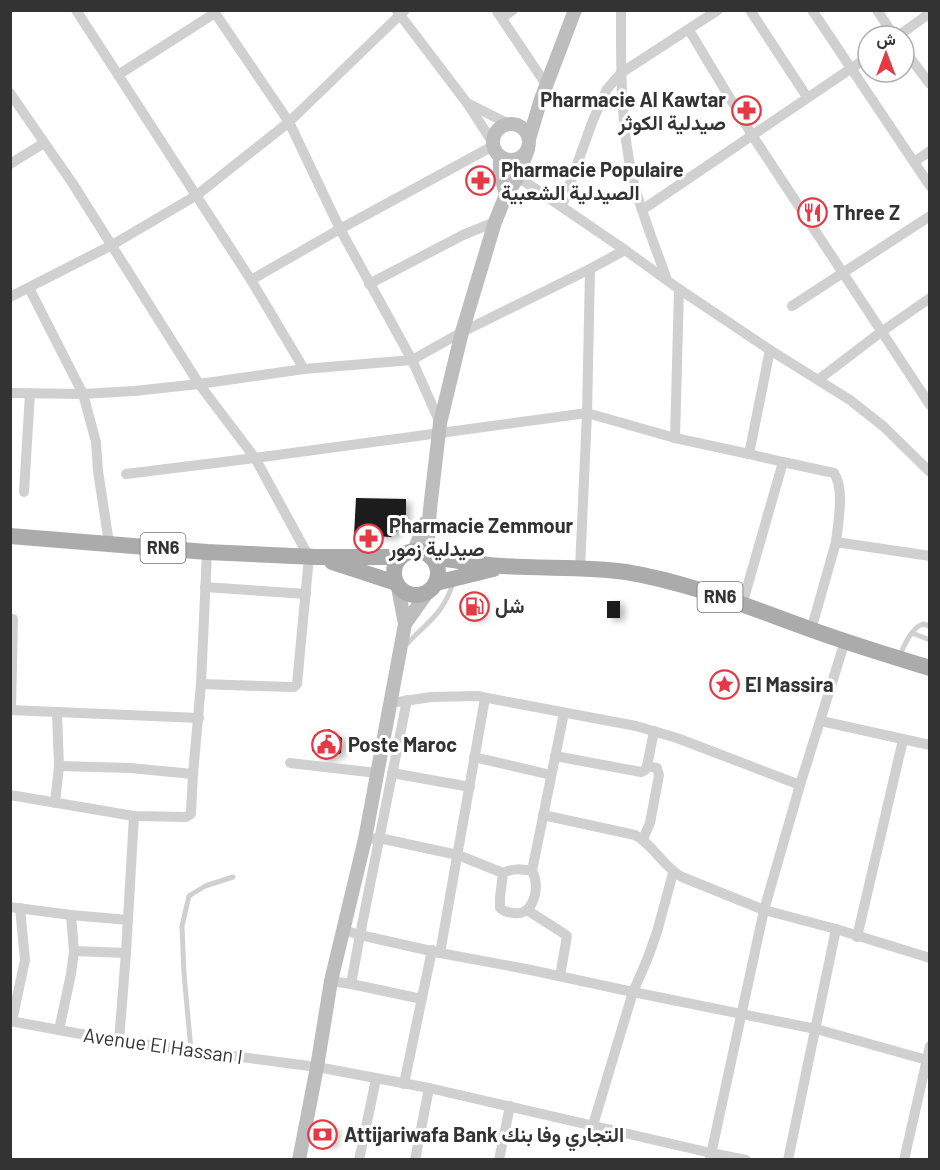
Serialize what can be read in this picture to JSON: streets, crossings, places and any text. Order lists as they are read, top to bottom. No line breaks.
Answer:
{"streets":{"main road":["RN6"],"street":["Avenue El Hassan I"]},"places":{"pharmacy":["Pharmacie Al Kawtar صيدلية الكوثر","Pharmacie Populaire الصيدلية الشعبية","Pharmacie Zemmour صيدلية زمور"],"restaurant":["Three Z"],"fuel station":["شل"],"place":["El Massira"],"public building":["Poste Maroc"],"bank":["Attijariwafa Bank التجاري وفا بنك"]},"north":"top"}
